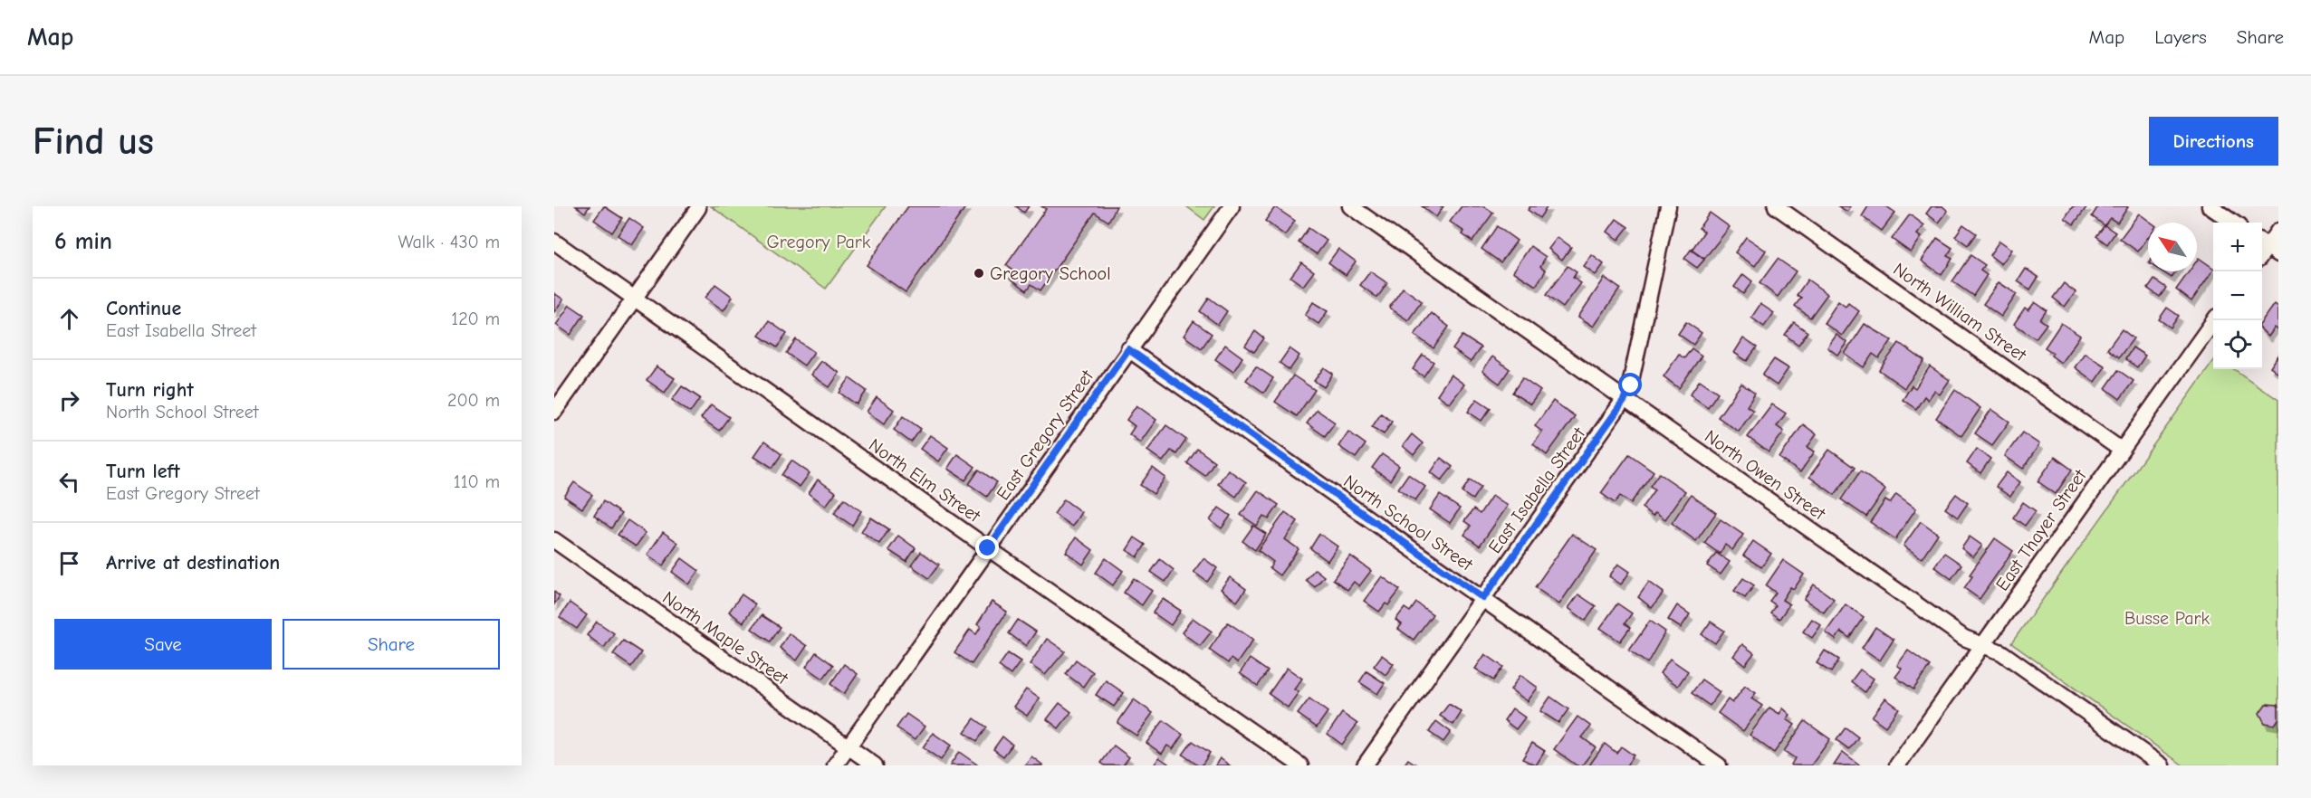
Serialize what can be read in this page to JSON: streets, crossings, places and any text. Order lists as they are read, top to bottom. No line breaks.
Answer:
{"streets":{"street":["North William Street","East Gregory Street","North Owen Street","North Elm Street","East Isabella Street","North School Street","East Thayer Street","North Maple Street"]},"crossings":[["North William Street","East Thayer Street"],["East Gregory Street","North Elm Street"],["East Gregory Street","North School Street"],["East Gregory Street","North Maple Street"],["North Owen Street","East Isabella Street"],["North Owen Street","East Thayer Street"],["East Isabella Street","North School Street"]],"parks":["Gregory Park","Busse Park"],"places":["Gregory School"],"north":"top left","page":{"header":"Map","nav":["Map","Layers","Share"],"buttons":["Directions",["Save","Share"]],"title":"Find us","heading":["6 min","Walk · 430 m"],"map_buttons":["+","−"],"list":[["Continue","East Isabella Street","120 m"],["Turn right","North School Street","200 m"],["Turn left","East Gregory Street","110 m"],"Arrive at destination"]}}
